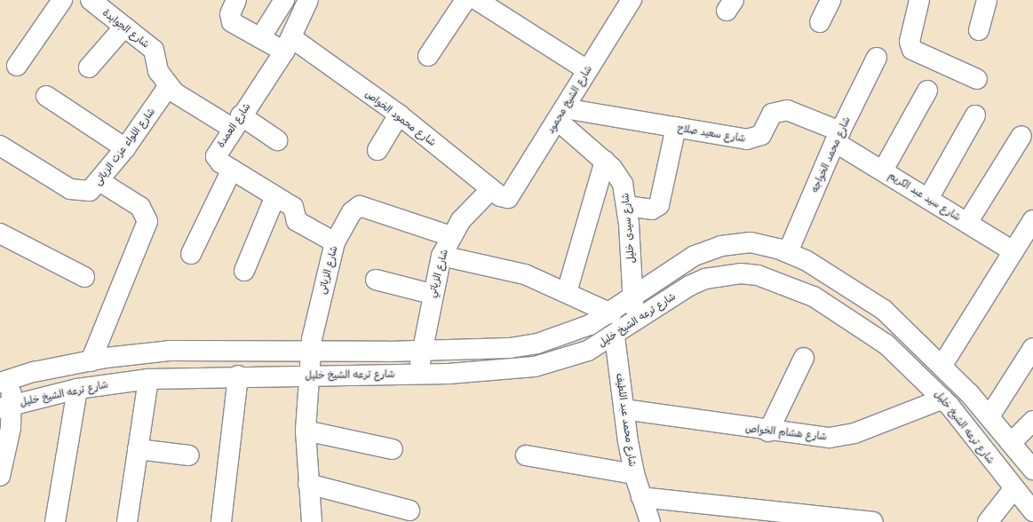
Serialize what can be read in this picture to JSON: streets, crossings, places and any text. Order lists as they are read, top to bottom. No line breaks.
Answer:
{"streets":{"street":["شارع الجوايدة","شارع الشيخ محمود","شارع محمود الخواص","شارع العمدة","شارع سعيد صلاح","شارع اللواء عزت الزياتى","شارع محمد الخواجه","شارع سيد عبد الكريم","شارع سيدى خليل","شارع الزياتى","شارع الزياتي","شارع ترعه الشيخ خليل","شارع محمد عبد اللطيف","شارع هشام الخواص"]},"crossings":[["شارع الجوايدة","شارع العمدة"],["شارع الجوايدة","شارع اللواء عزت الزياتى"],["شارع الشيخ محمود","شارع محمود الخواص"],["شارع الشيخ محمود","شارع سعيد صلاح"],["شارع الشيخ محمود","شارع سيدى خليل"],["شارع محمود الخواص","شارع العمدة"],["شارع محمود الخواص","شارع الزياتي"],["شارع العمدة","شارع الزياتى"],["شارع سعيد صلاح","شارع محمد الخواجه"],["شارع سعيد صلاح","شارع سيد عبد الكريم"],["شارع سعيد صلاح","شارع سيدى خليل"],["شارع محمد الخواجه","شارع سيد عبد الكريم"],["شارع محمد الخواجه","شارع ترعه الشيخ خليل"],["شارع سيدى خليل","شارع ترعه الشيخ خليل"],["شارع الزياتى","شارع الزياتي"],["شارع الزياتى","شارع ترعه الشيخ خليل"],["شارع الزياتي","شارع ترعه الشيخ خليل"],["شارع ترعه الشيخ خليل","شارع محمد عبد اللطيف"],["شارع ترعه الشيخ خليل","شارع هشام الخواص"],["شارع محمد عبد اللطيف","شارع هشام الخواص"]]}
